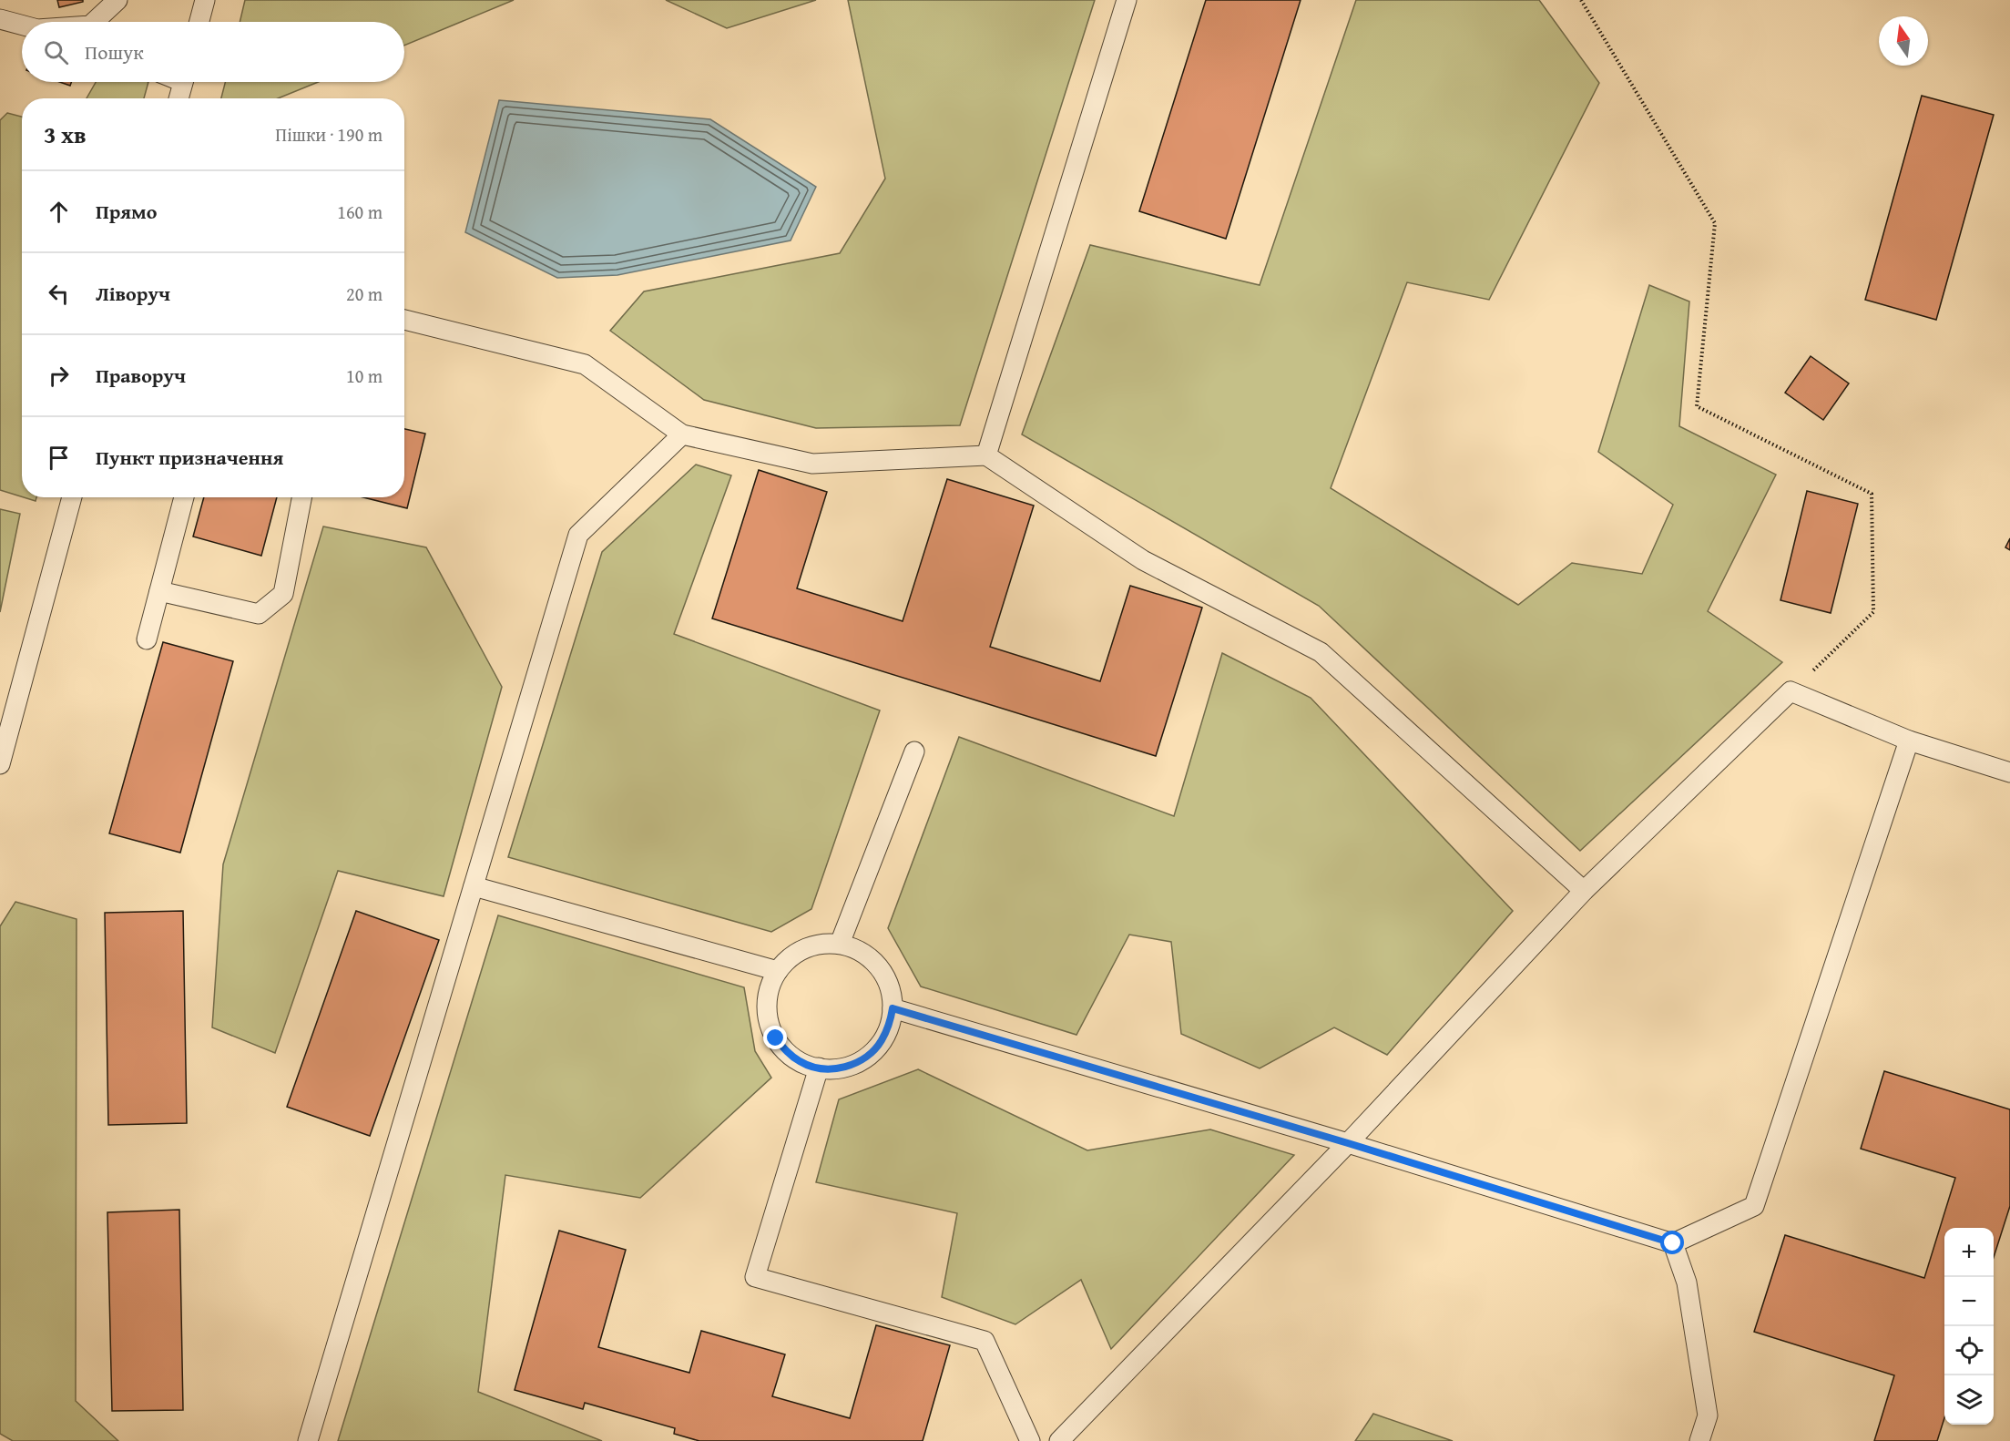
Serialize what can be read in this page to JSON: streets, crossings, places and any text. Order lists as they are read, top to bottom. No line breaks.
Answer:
{"north":"top","page":{"search":"Пошук","heading":["3 хв","Пішки · 190 m"],"list":[["Прямо","160 m"],["Ліворуч","20 m"],["Праворуч","10 m"],"Пункт призначення"],"map_buttons":["+","−"]}}
